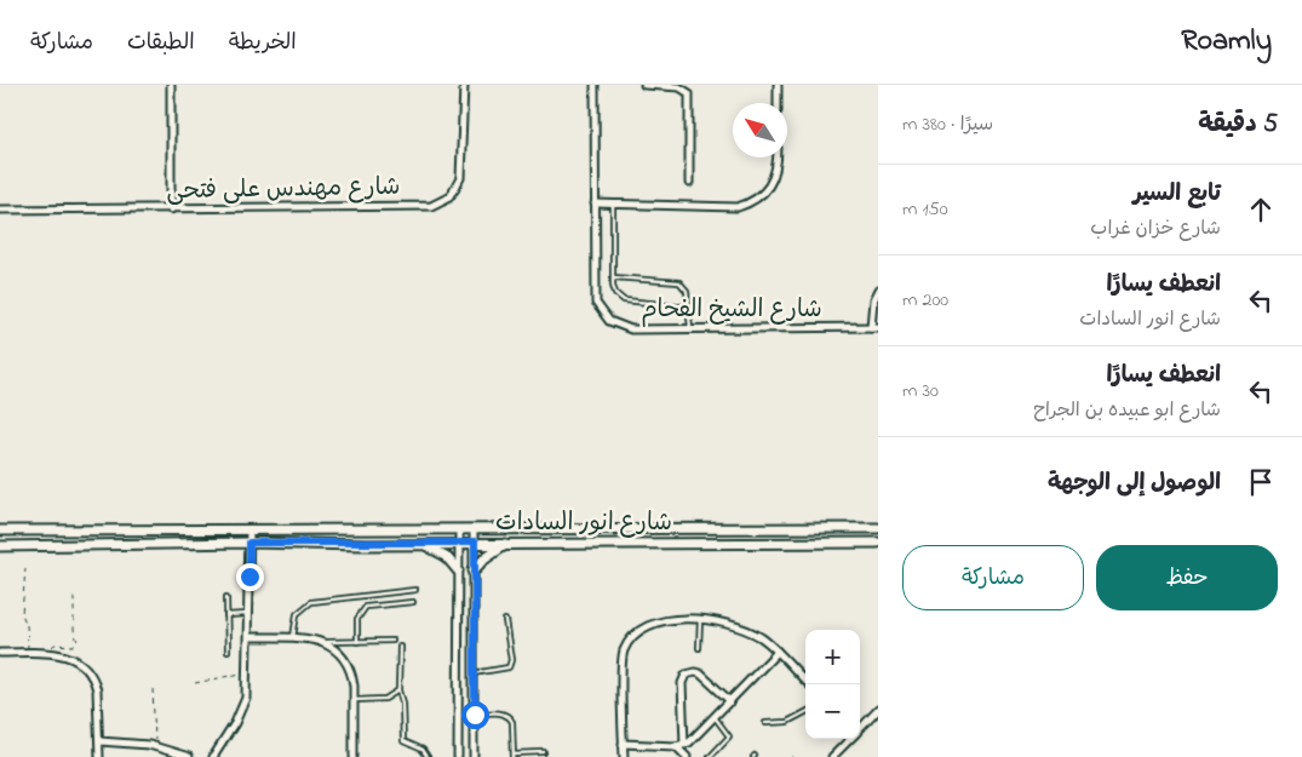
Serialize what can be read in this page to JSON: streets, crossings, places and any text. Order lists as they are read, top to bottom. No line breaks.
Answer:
{"streets":{"street":["شارع مهندس على فتحى","شارع الشيخ الفحام","شارع انور السادات"]},"north":"top left","page":{"header":"Roamly","nav":["الخريطة","الطبقات","مشاركة"],"heading":["5 دقيقة","سيرًا · 380 m"],"list":[["تابع السير","شارع خزان غراب","150 m"],["انعطف يسارًا","شارع انور السادات","200 m"],["انعطف يسارًا","شارع ابو عبيده بن الجراح","30 m"],"الوصول إلى الوجهة"],"buttons":["حفظ","مشاركة"],"map_buttons":["+","−"]}}
